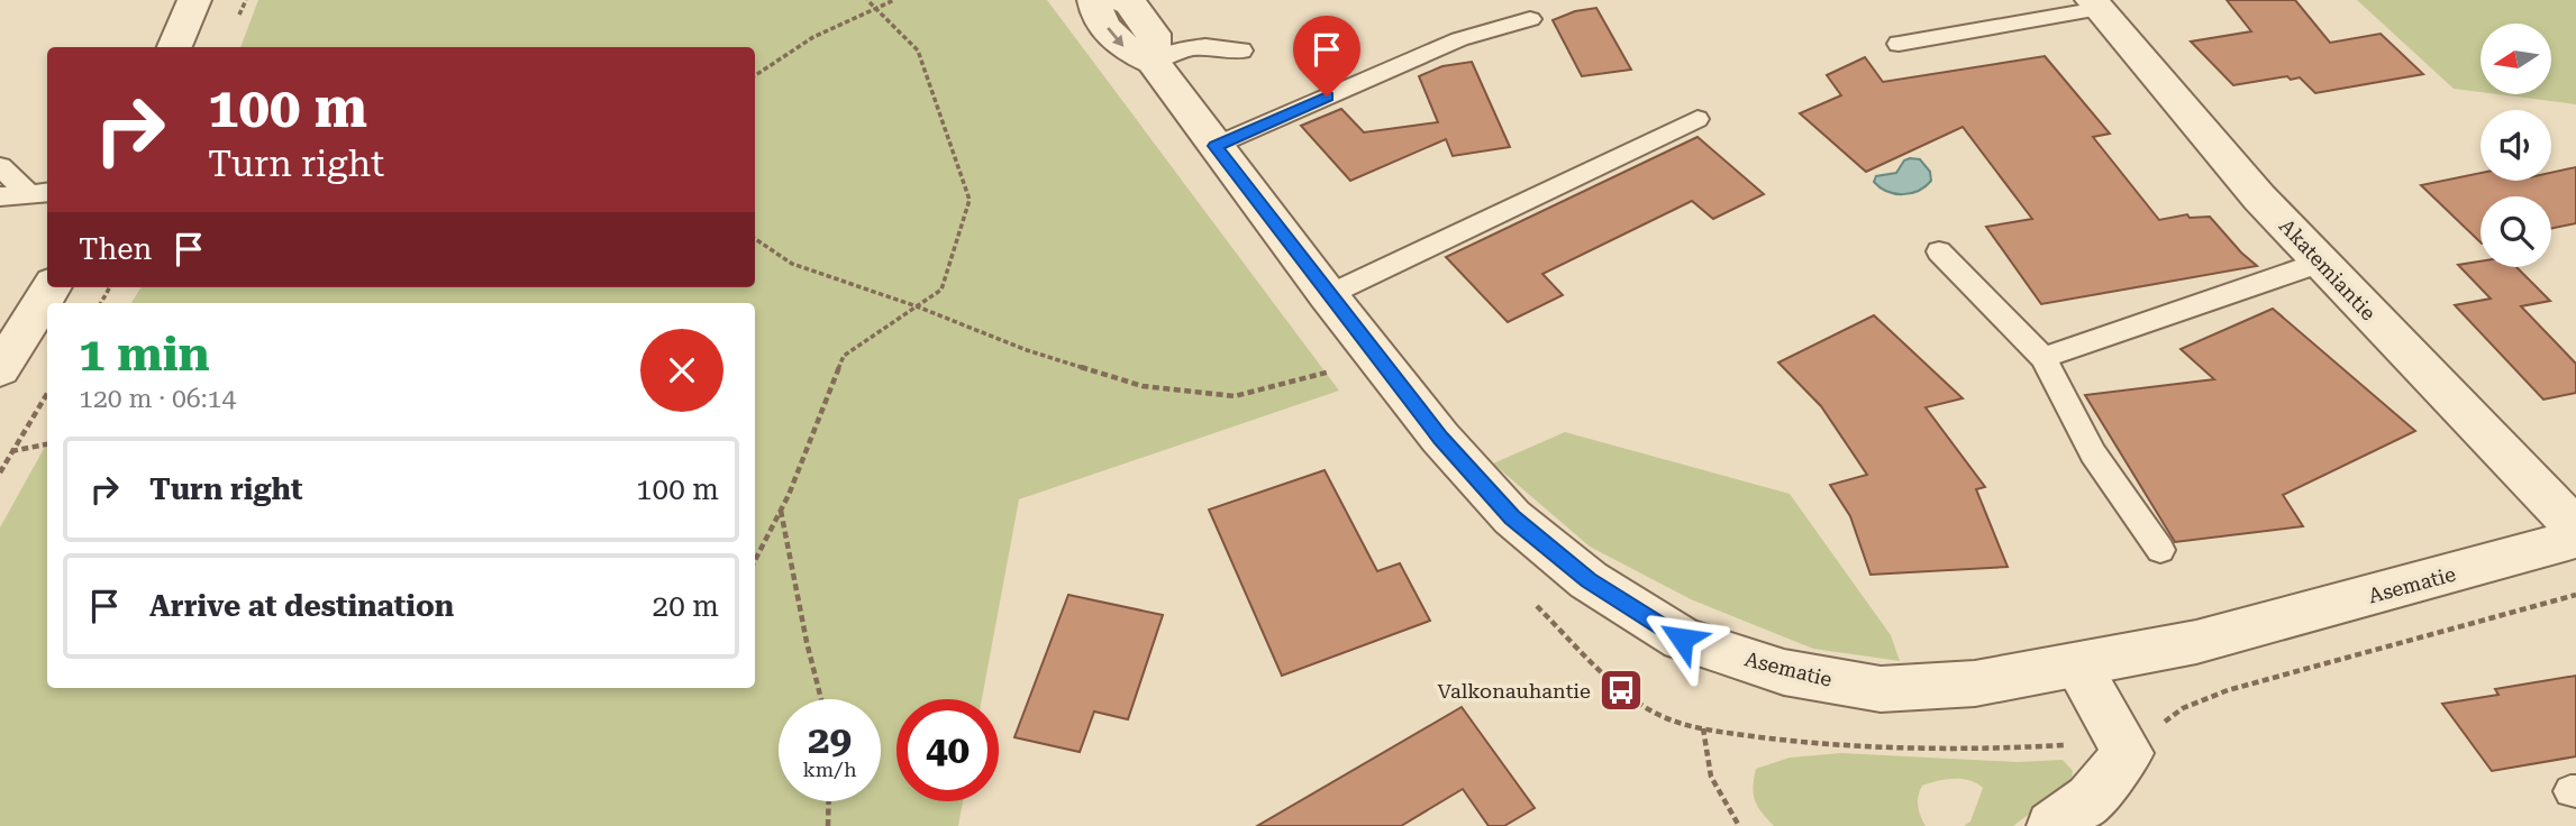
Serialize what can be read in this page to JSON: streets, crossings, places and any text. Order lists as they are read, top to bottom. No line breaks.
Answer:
{"streets":{"street":["Akatemiantie","Asematie"]},"places":{"bus stop":["Valkonauhantie"]},"north":"left","page":{"turn":["100 m","Turn right"],"then":"Then","heading":["1 min","120 m · 06:14"],"list":[{"name":"Turn right","value":"100 m"},{"name":"Arrive at destination","value":"20 m"}],"speed":"29 km/h","limit":"40"}}
